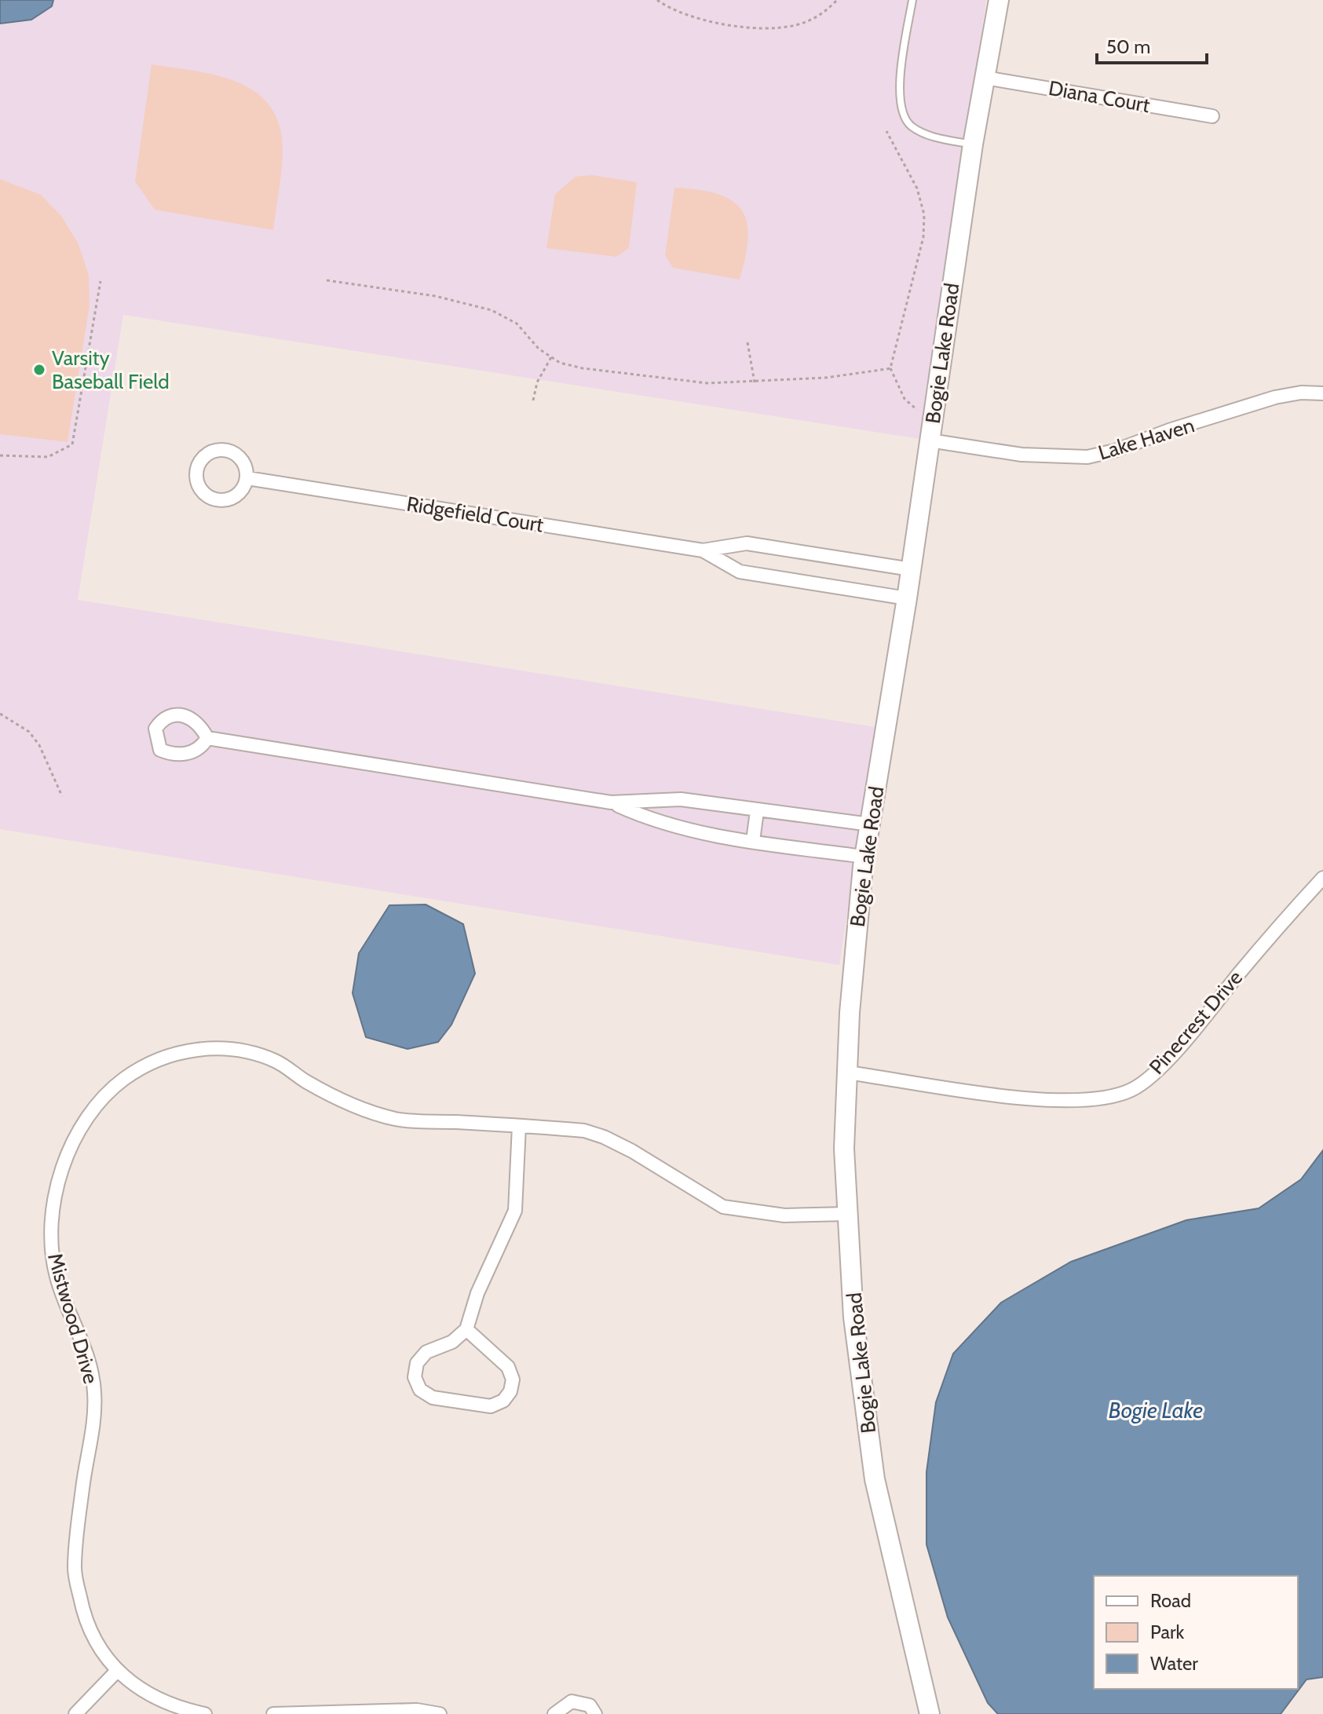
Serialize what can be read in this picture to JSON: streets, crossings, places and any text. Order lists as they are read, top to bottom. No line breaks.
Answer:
{"streets":{"main road":["Bogie Lake Road"],"street":["Diana Court","Lake Haven","Ridgefield Court","Pinecrest Drive","Mistwood Drive"]},"crossings":[["Diana Court","Bogie Lake Road"],["Bogie Lake Road","Lake Haven"],["Bogie Lake Road","Ridgefield Court"],["Bogie Lake Road","Pinecrest Drive"],["Bogie Lake Road","Mistwood Drive"]],"water":["Bogie Lake"],"places":["Varsity Baseball Field"],"legend":["Road","Park","Water"],"scale_bar":"50 m"}
